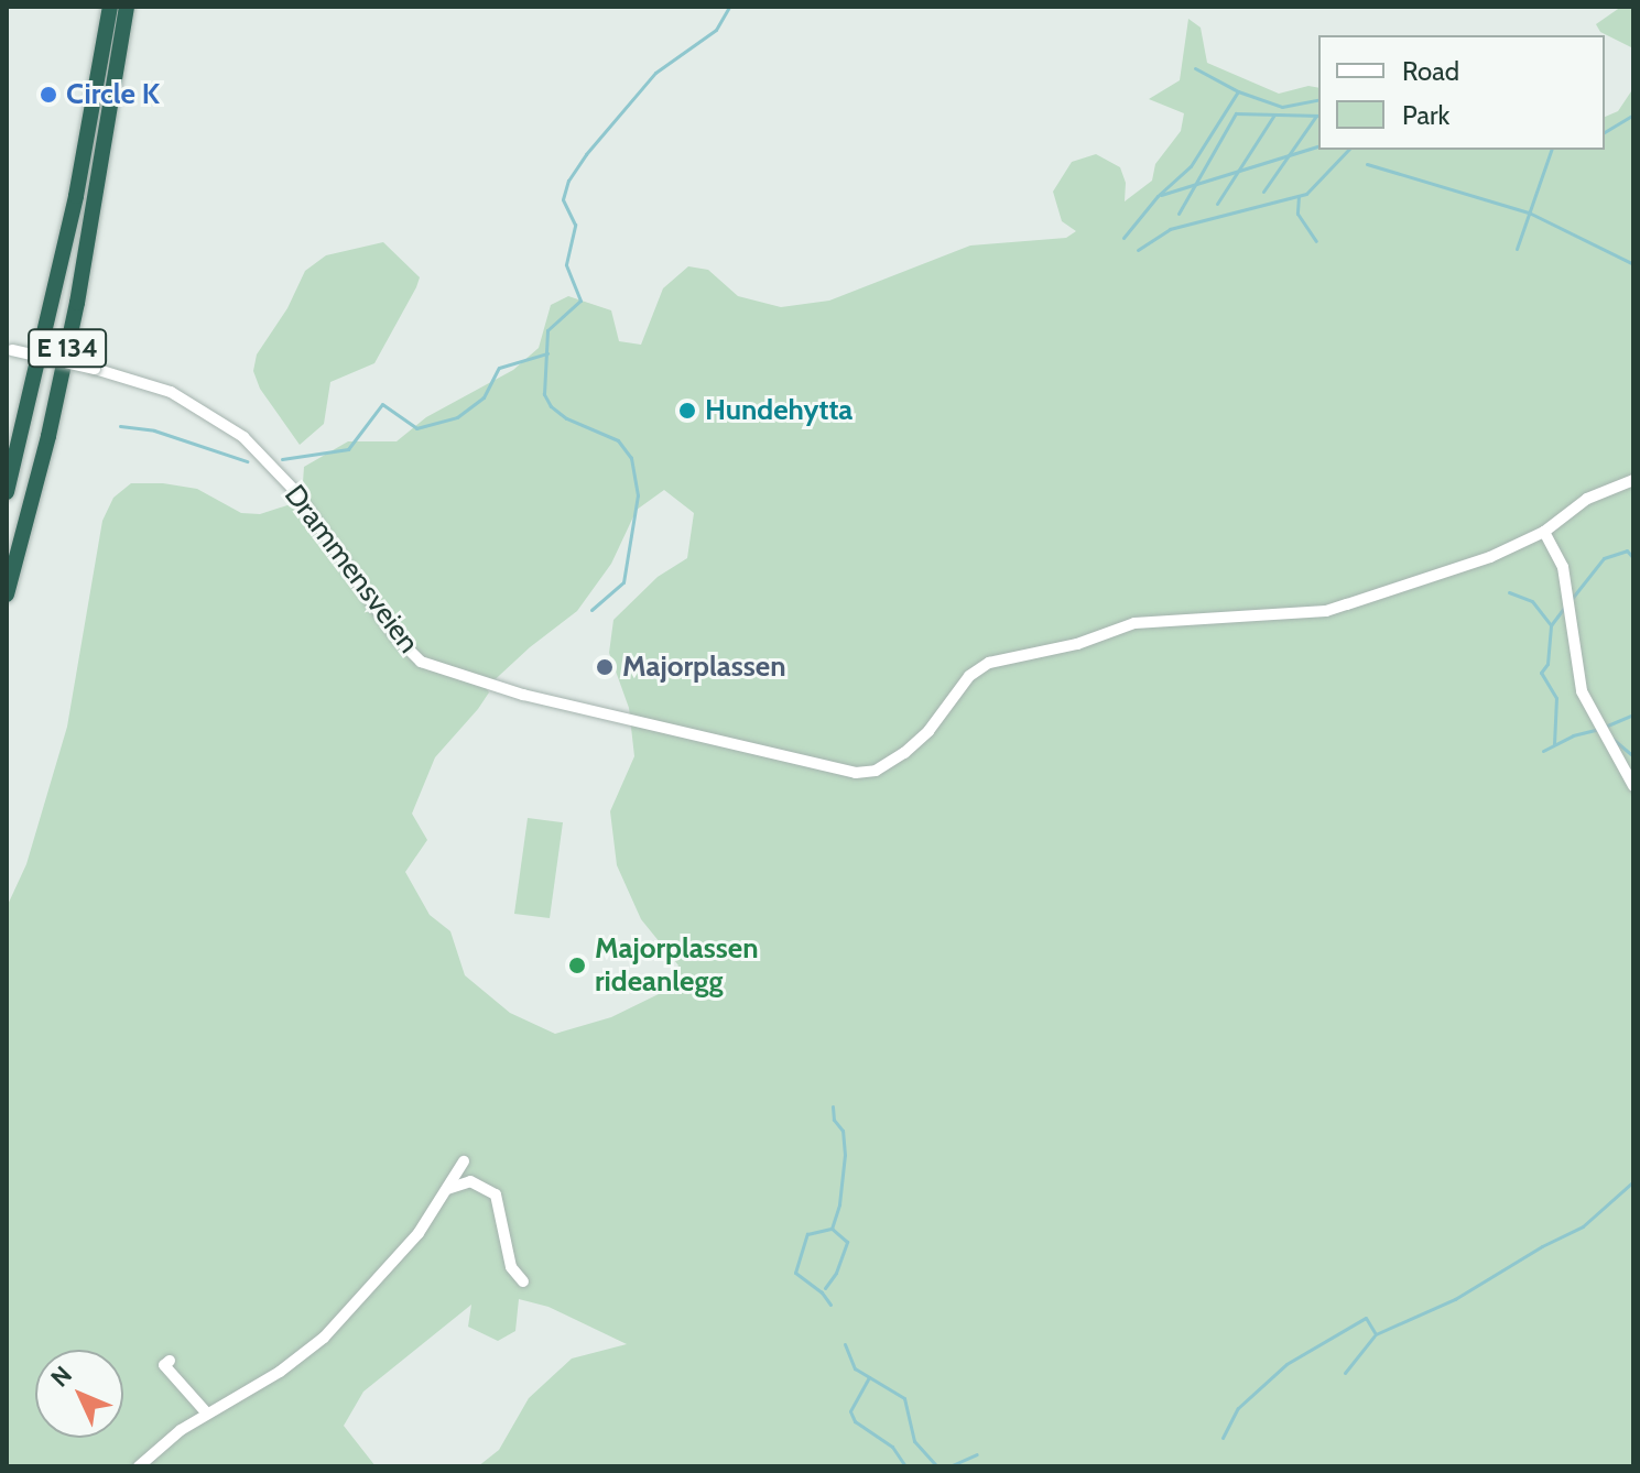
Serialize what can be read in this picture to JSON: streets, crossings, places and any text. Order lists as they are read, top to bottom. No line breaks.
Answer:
{"streets":{"highway":["E 134"],"street":["Drammensveien"]},"places":["Circle K","Hundehytta","Majorplassen","Majorplassen rideanlegg"],"legend":["Road","Park"],"north":"top left"}
